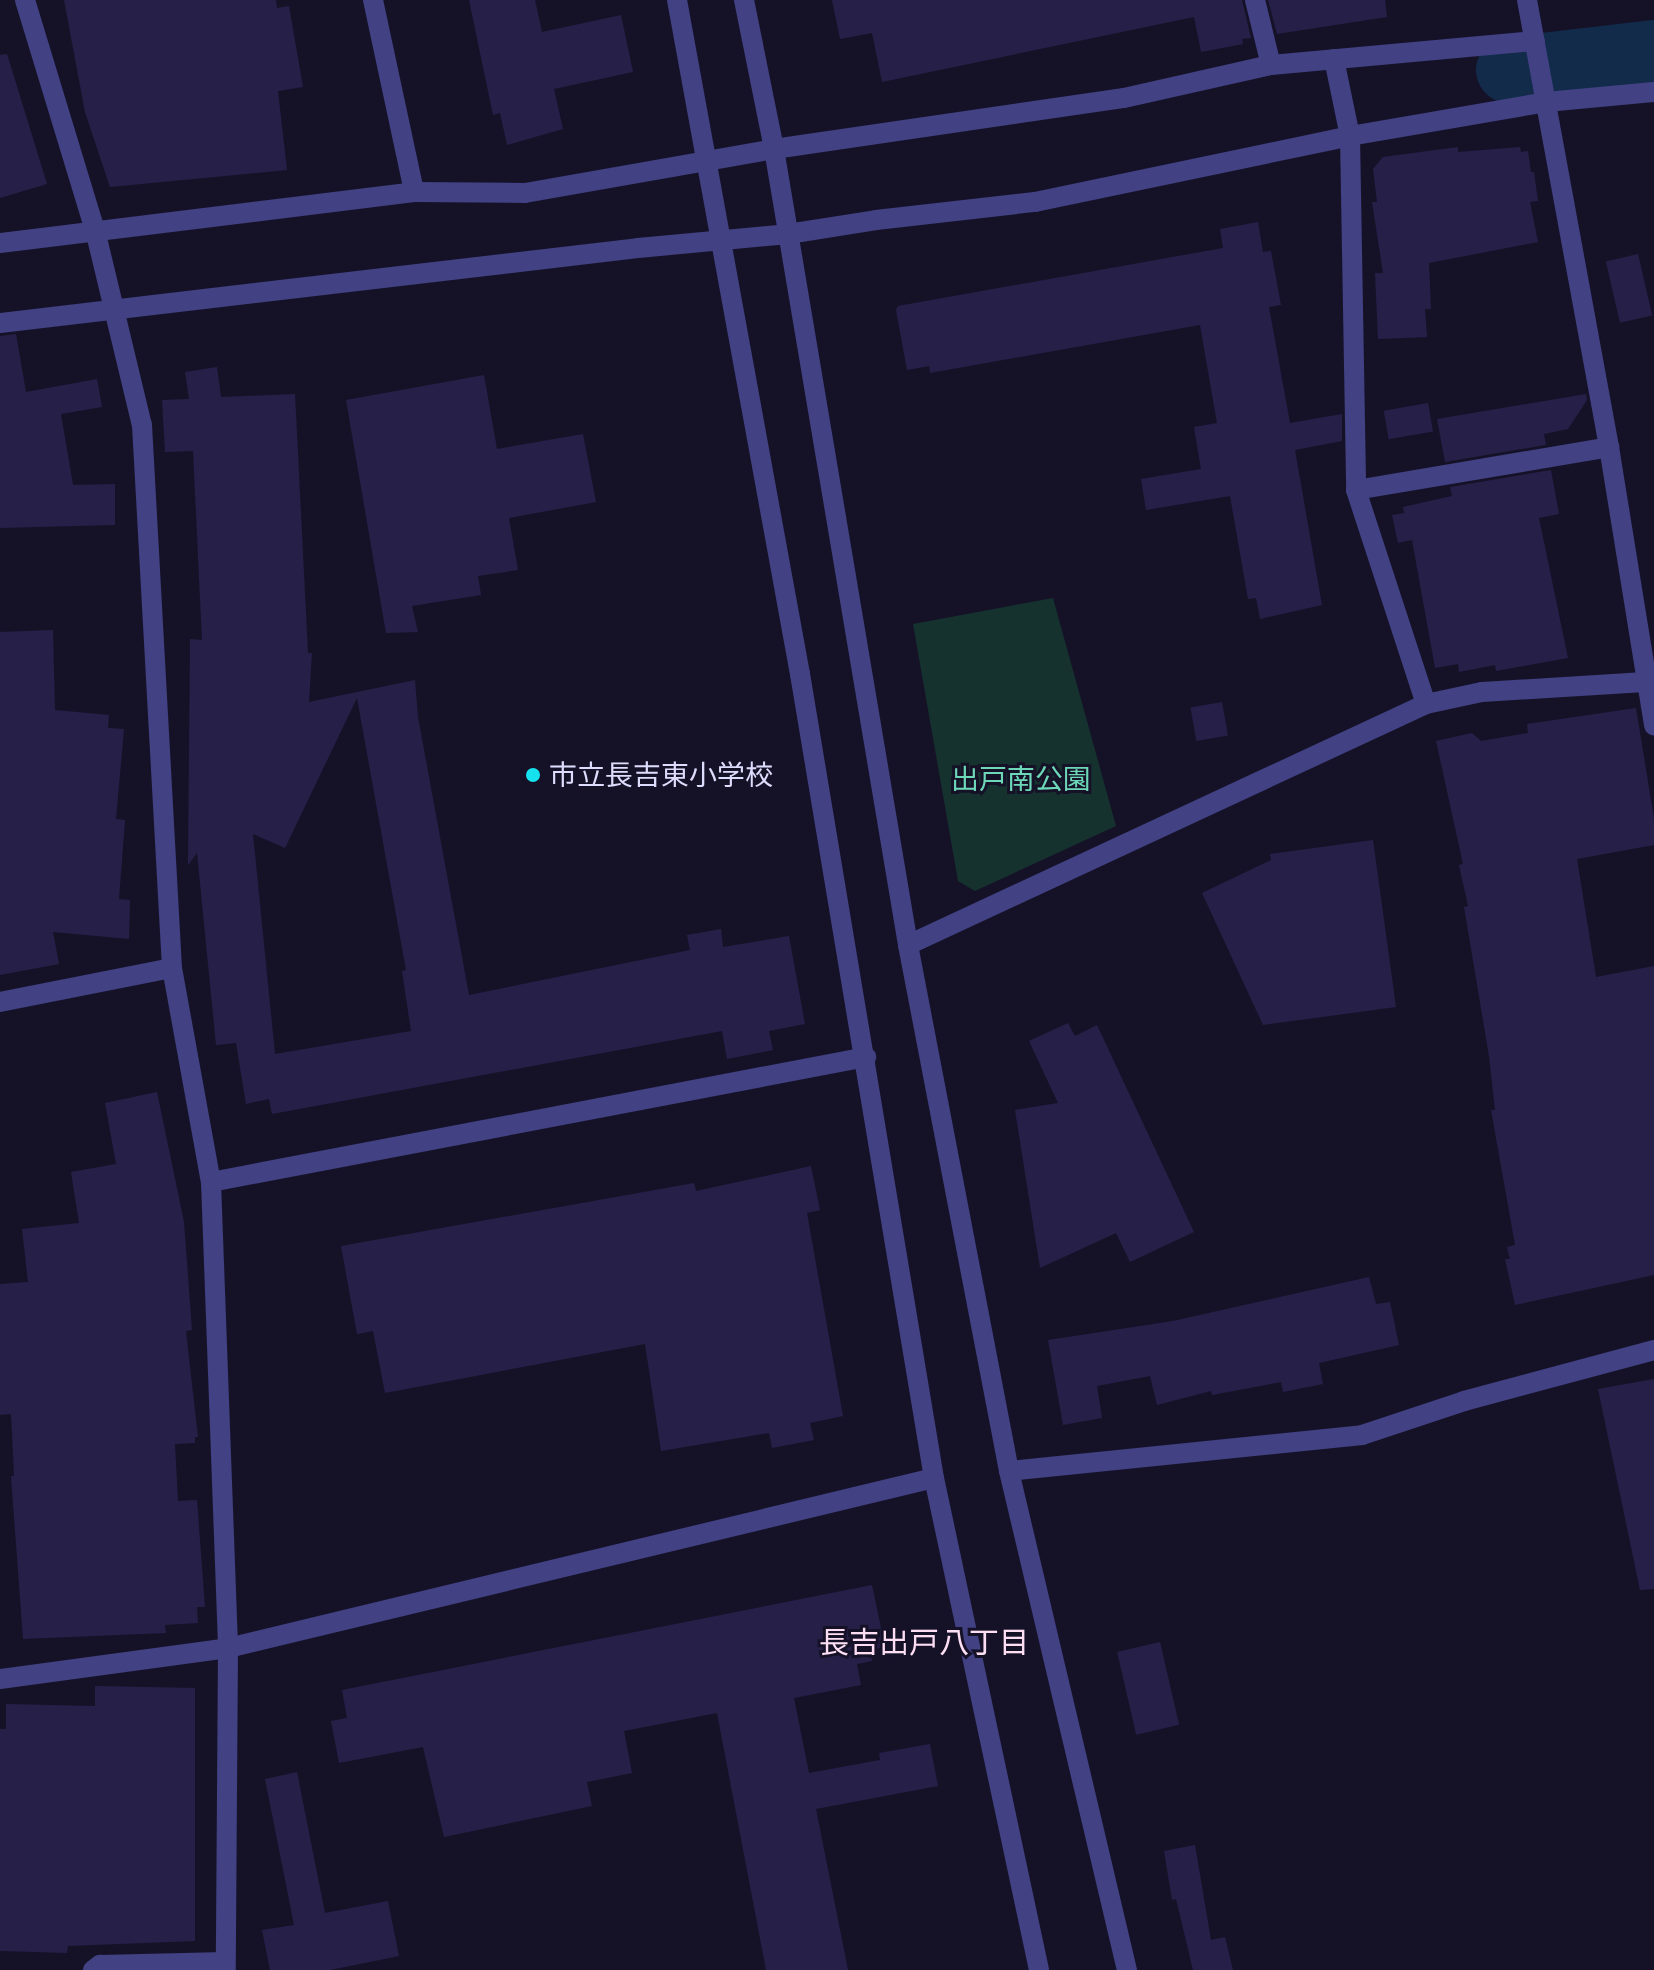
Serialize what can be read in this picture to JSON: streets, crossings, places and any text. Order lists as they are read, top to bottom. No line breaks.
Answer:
{"districts":["長吉出戸八丁目"],"parks":["出戸南公園"],"places":["市立長吉東小学校"]}
